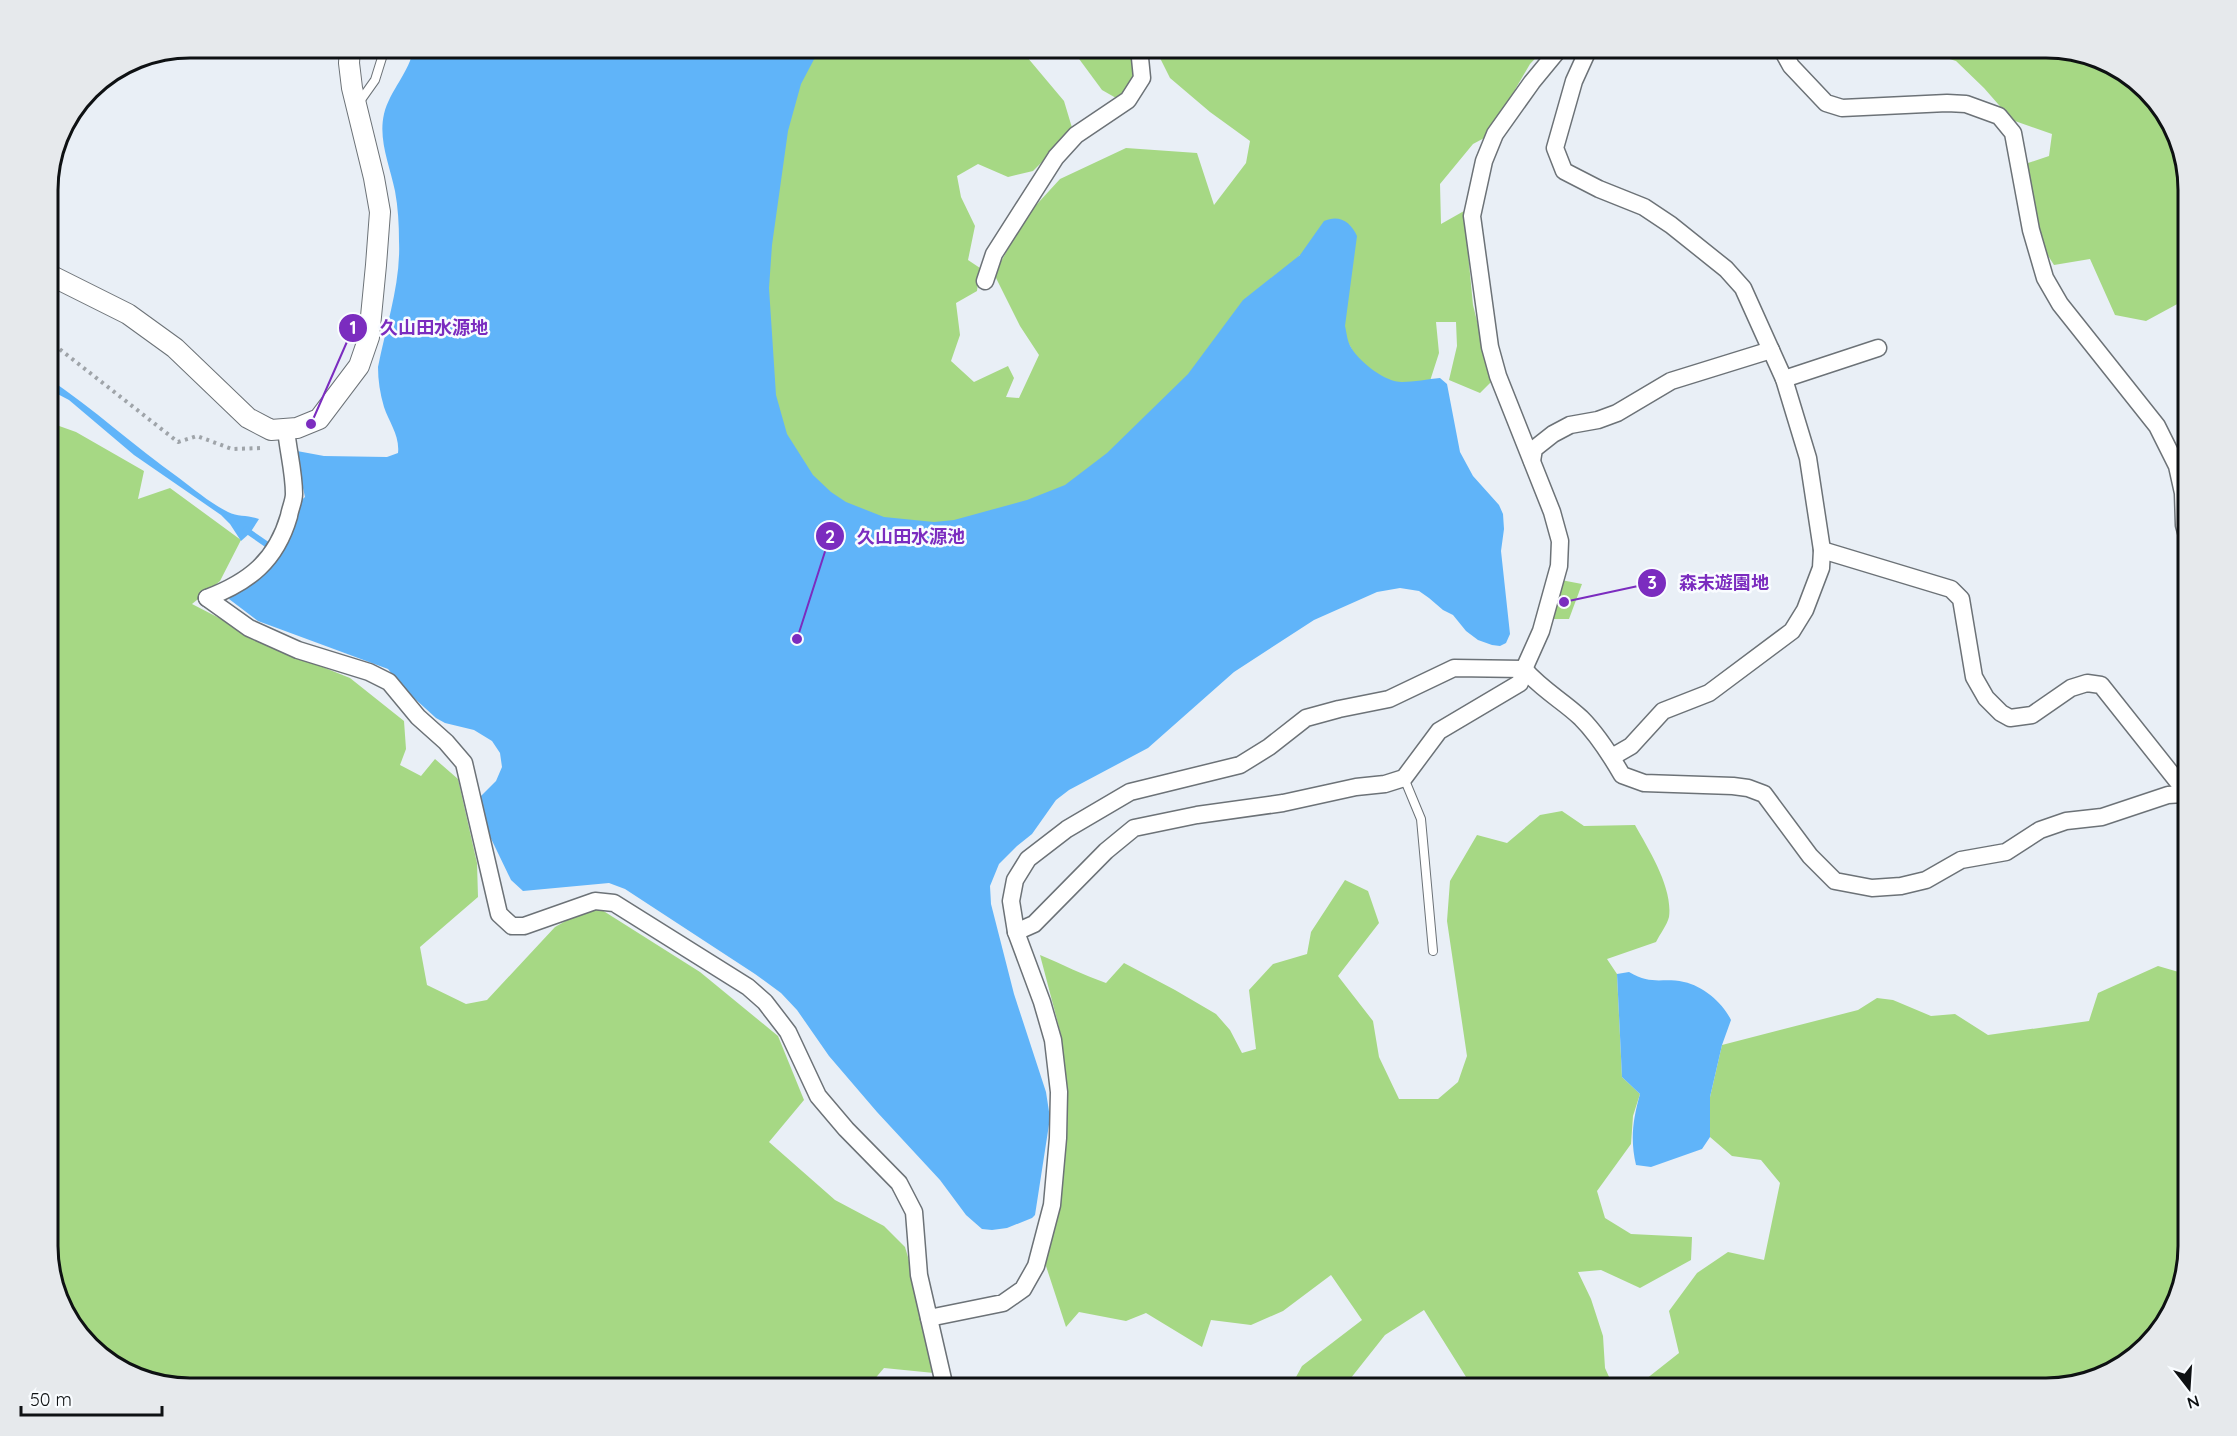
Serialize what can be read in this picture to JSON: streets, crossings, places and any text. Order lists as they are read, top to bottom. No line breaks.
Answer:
{"places":["久山田水源地","森末遊園地","久山田水源池"],"scale_bar":"50 m","north":"bottom"}
